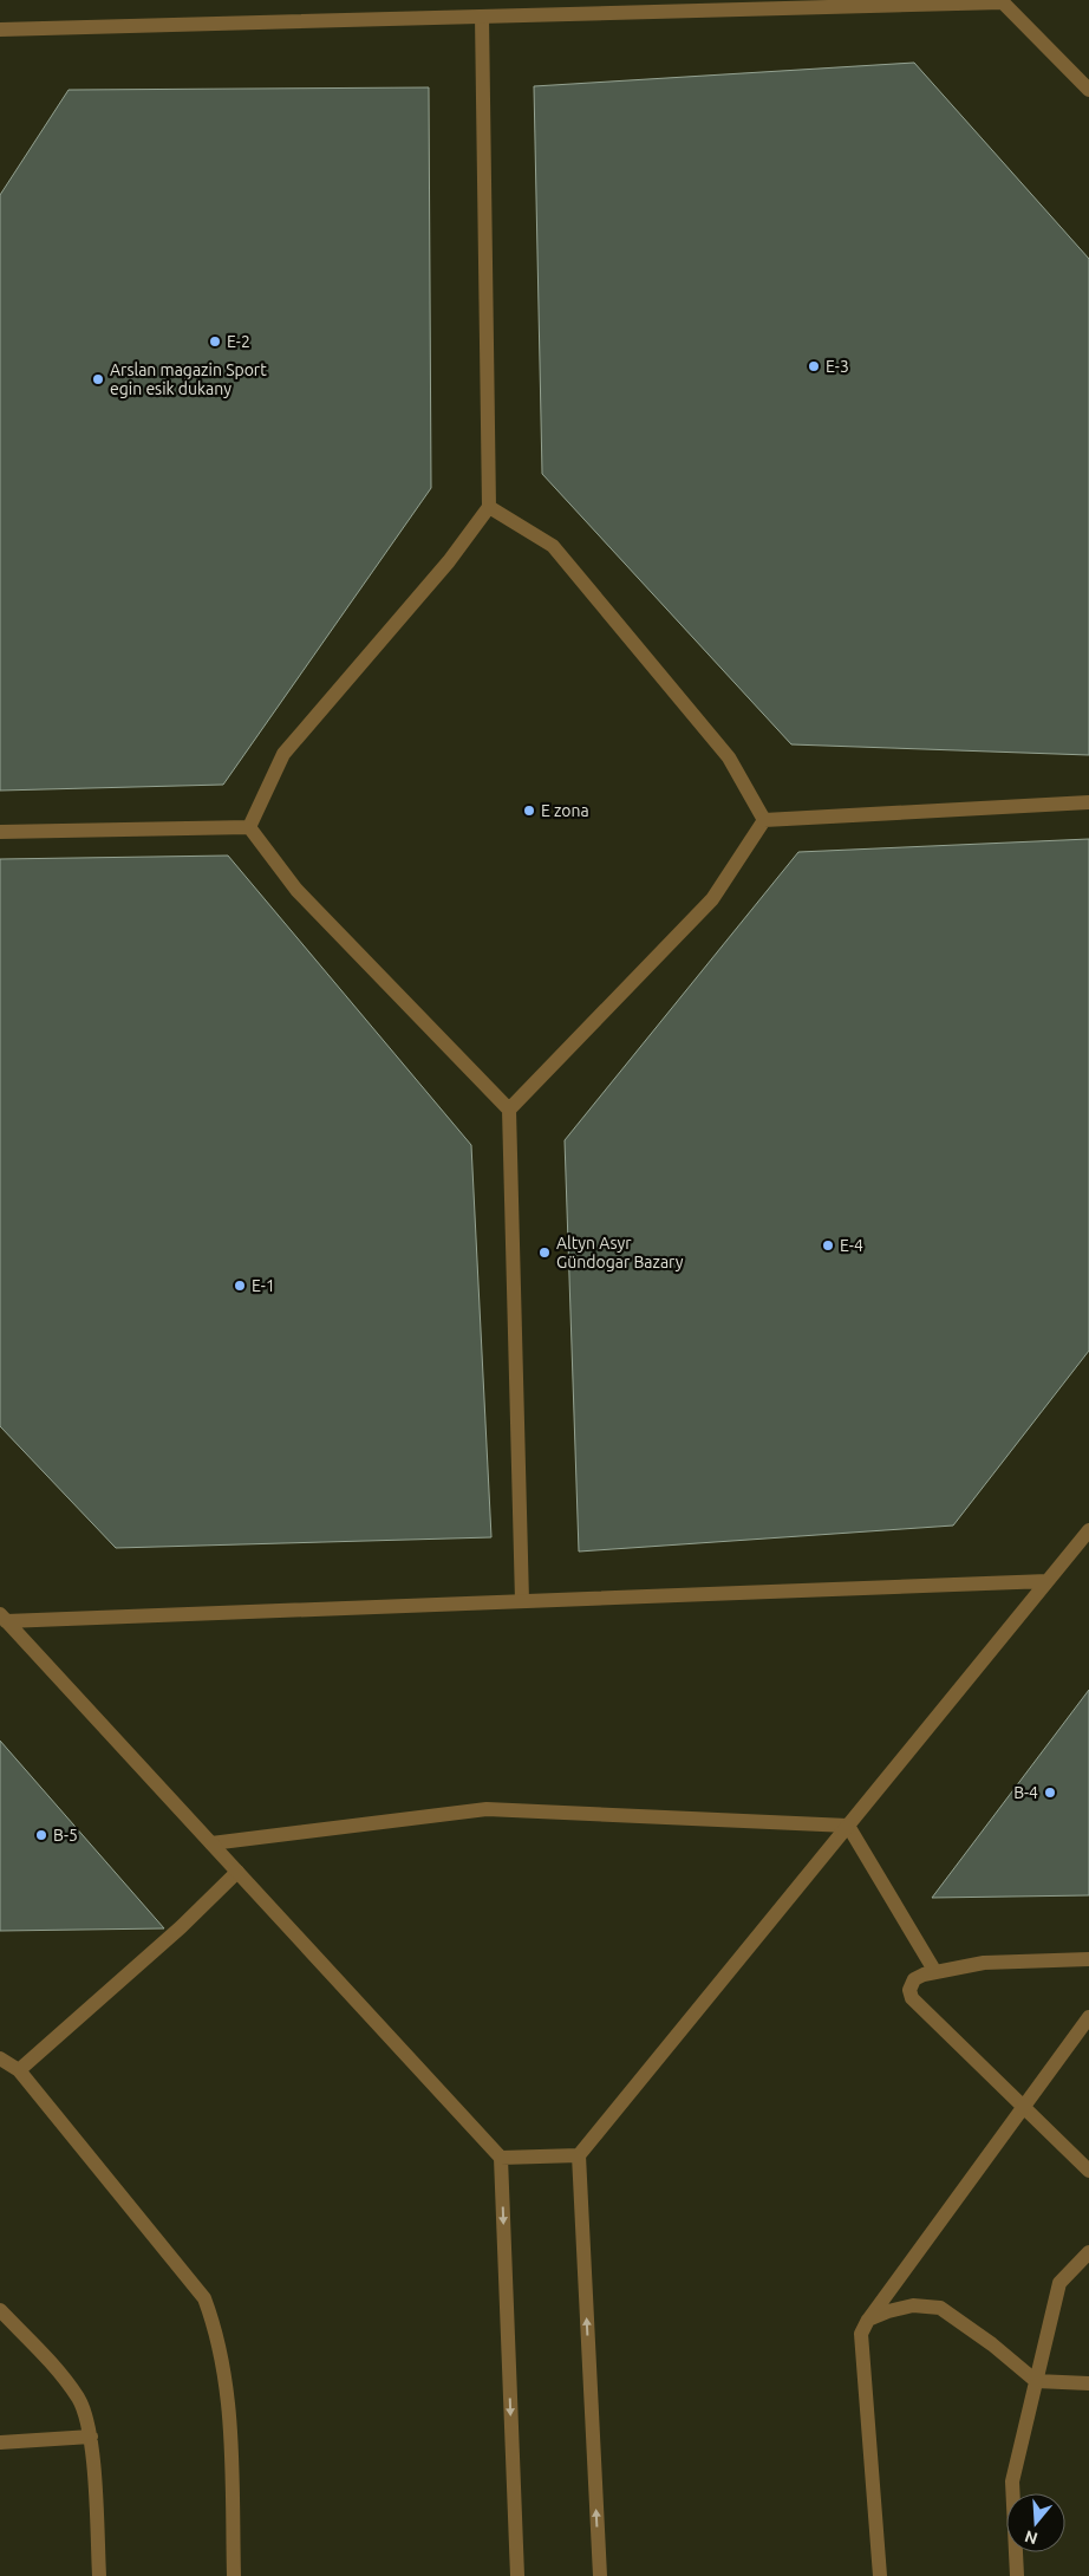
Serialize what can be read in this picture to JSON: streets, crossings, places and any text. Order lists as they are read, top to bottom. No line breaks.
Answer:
{"places":["E-2","E-3","Arslan magazin Sport egin esik dukany","E zona","E-4","Altyn Asyr Gündogar Bazary","E-1","B-4","B-5"],"north":"bottom"}
